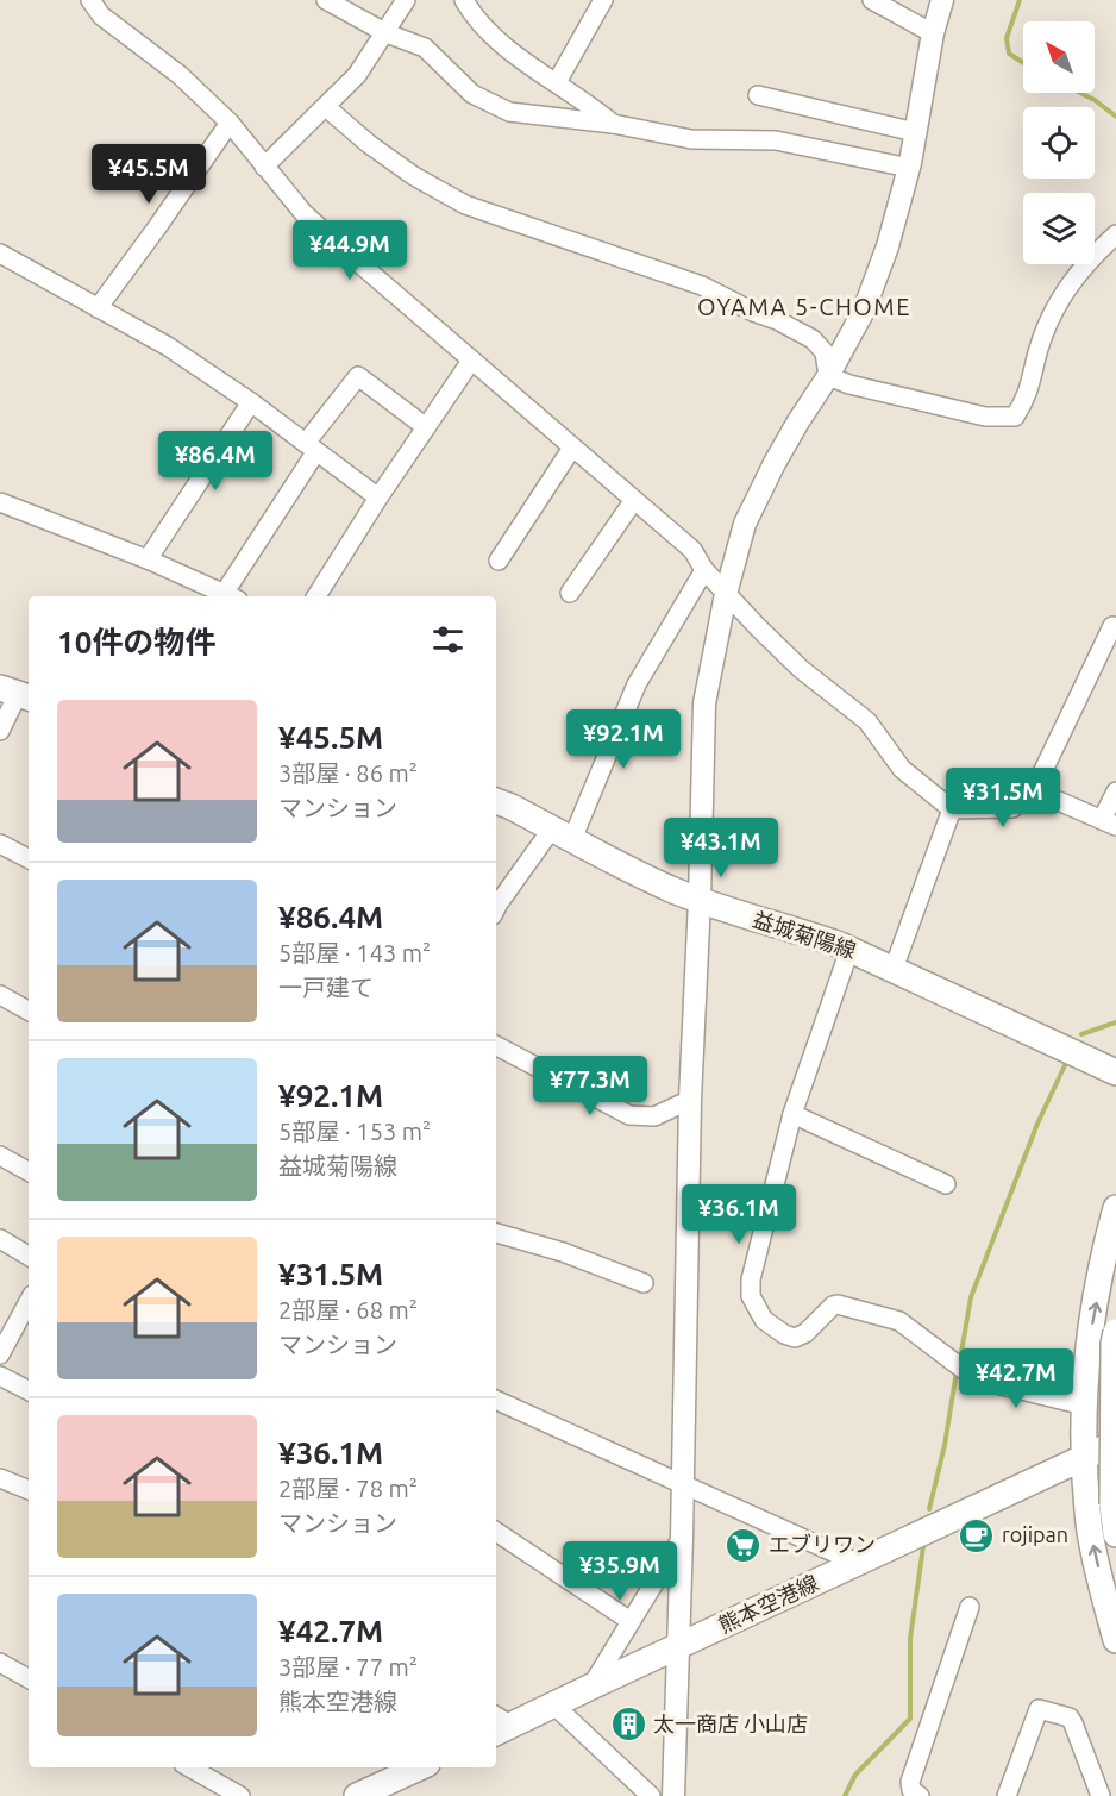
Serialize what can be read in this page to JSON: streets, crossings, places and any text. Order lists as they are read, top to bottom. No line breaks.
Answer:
{"streets":{"main road":["益城菊陽線","熊本空港線"]},"districts":["OYAMA 5-CHOME"],"places":{"cafe":["rojipan"],"supermarket":["エブリワン"],"building":["太一商店 小山店"]},"north":"top left","page":{"price":["¥45.5M","¥44.9M","¥86.4M","¥92.1M","¥31.5M","¥43.1M","¥77.3M","¥36.1M","¥42.7M","¥35.9M"],"heading":"10件の物件","list":[{"name":"¥45.5M","note":"3部屋 · 86 m² · マンション"},{"name":"¥86.4M","note":"5部屋 · 143 m² · 一戸建て"},{"name":"¥92.1M","note":"5部屋 · 153 m² · 益城菊陽線"},{"name":"¥31.5M","note":"2部屋 · 68 m² · マンション"},{"name":"¥36.1M","note":"2部屋 · 78 m² · マンション"},{"name":"¥42.7M","note":"3部屋 · 77 m² · 熊本空港線"}]}}
